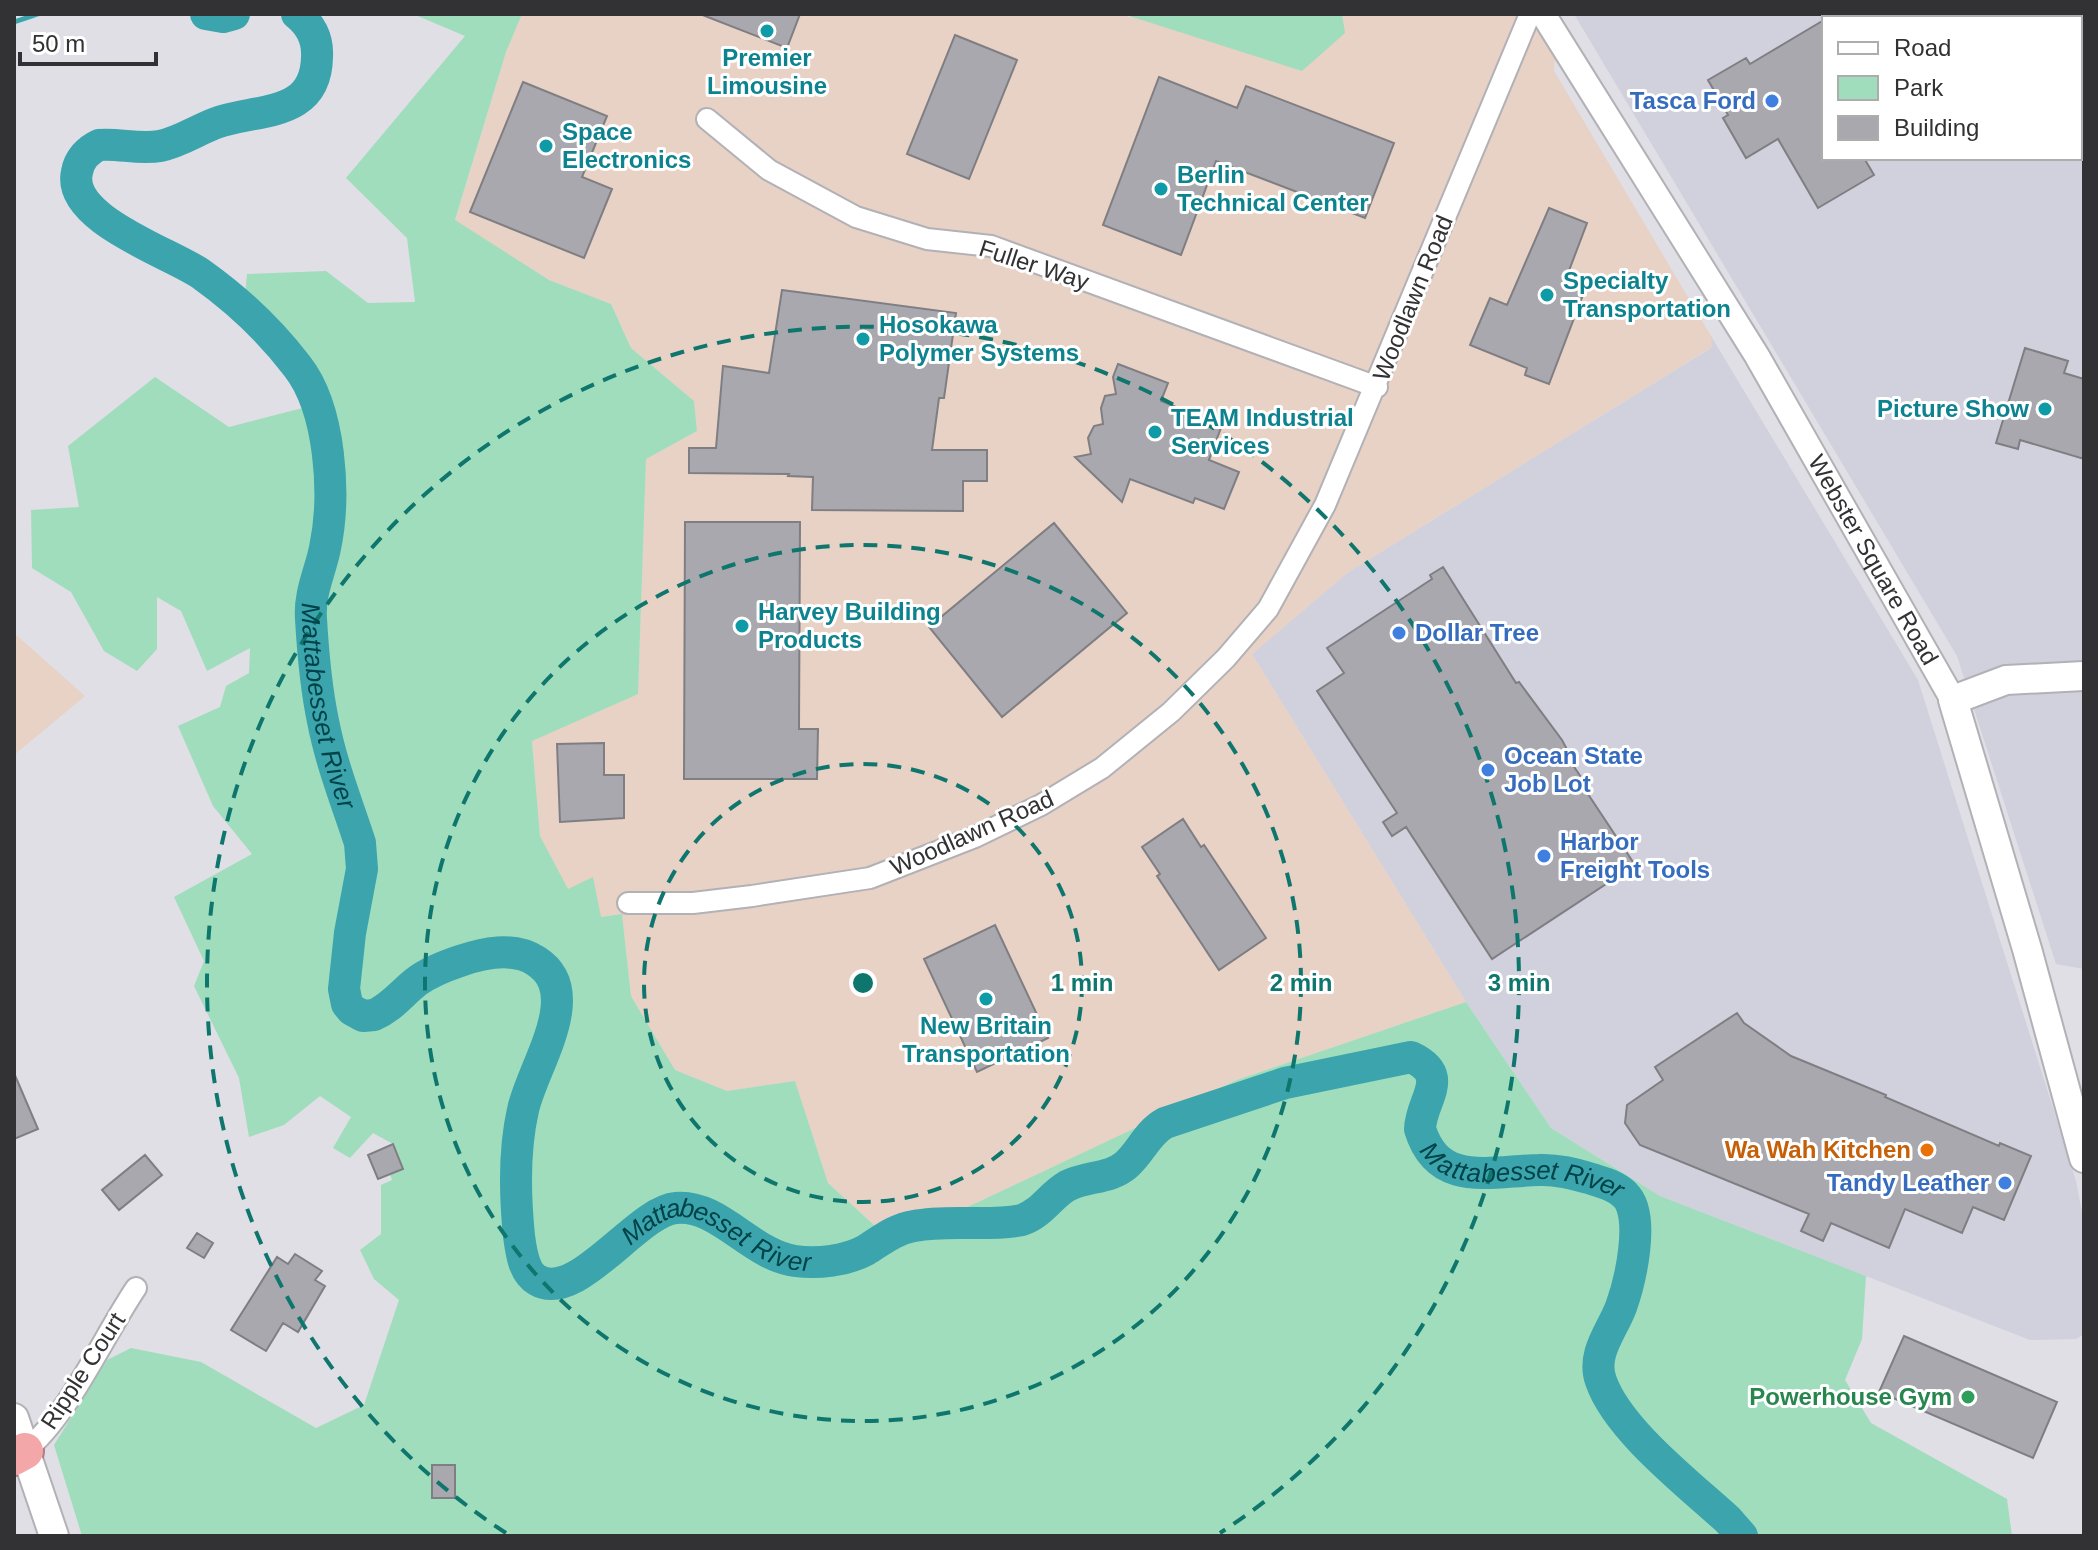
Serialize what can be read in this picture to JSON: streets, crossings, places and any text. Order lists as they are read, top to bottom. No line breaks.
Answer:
{"streets":{"main road":["Webster Square Road"],"street":["Fuller Way","Woodlawn Road","Ripple Court"]},"crossings":[["Fuller Way","Woodlawn Road"]],"water":["Mattabesset River"],"places":["Premier Limousine","Tasca Ford","Space Electronics","Berlin Technical Center","Specialty Transportation","Hosokawa Polymer Systems","Picture Show","TEAM Industrial Services","Harvey Building Products","Dollar Tree","Ocean State Job Lot","Harbor Freight Tools","New Britain Transportation","Wa Wah Kitchen","Tandy Leather","Powerhouse Gym"],"legend":["Road","Park","Building"],"scale_bar":"50 m","rings":["1 min","2 min","3 min"]}
